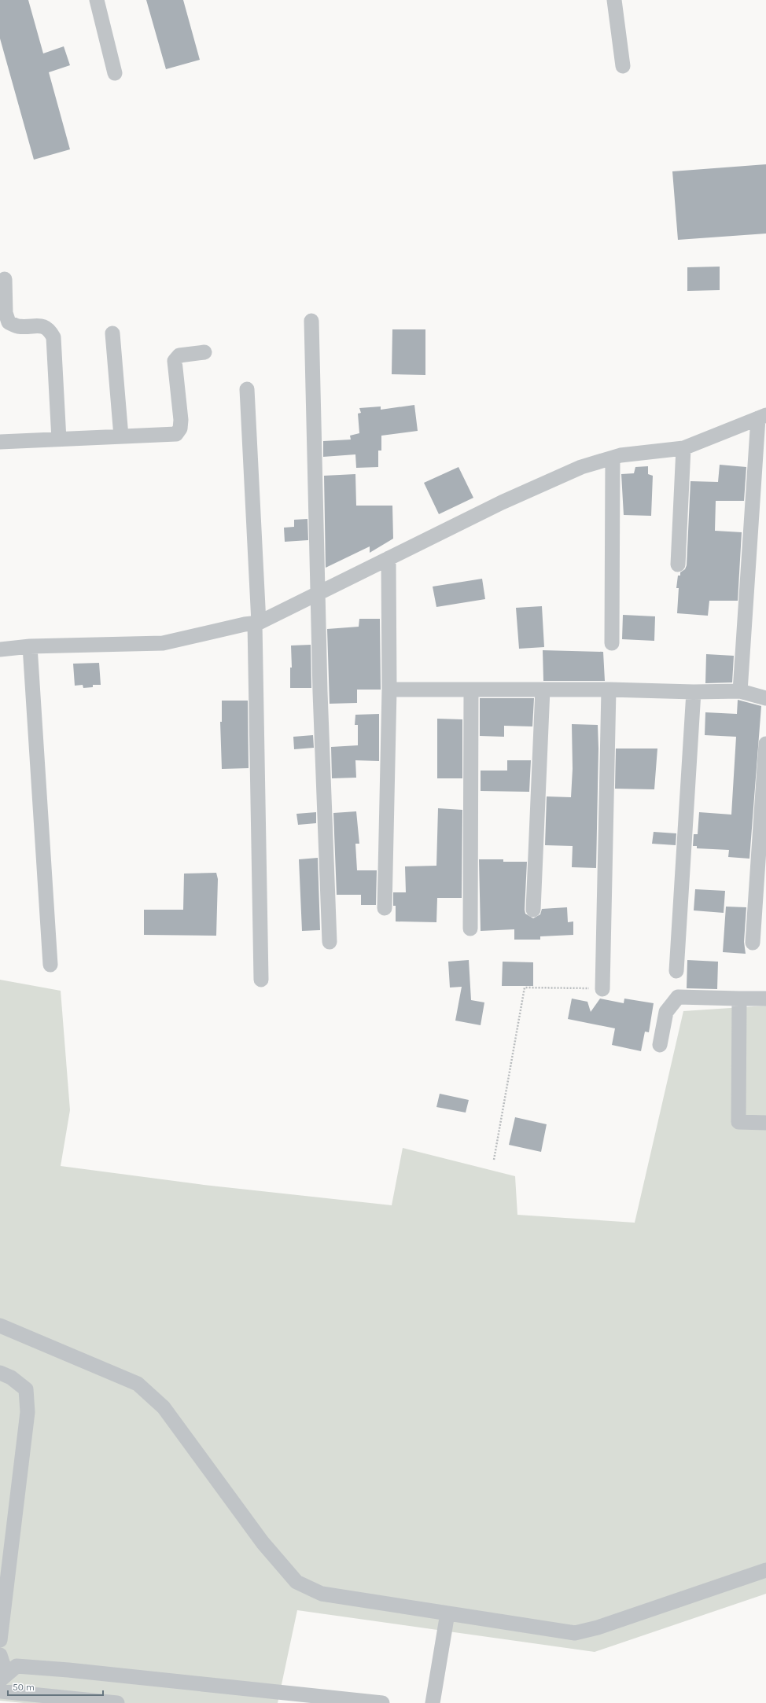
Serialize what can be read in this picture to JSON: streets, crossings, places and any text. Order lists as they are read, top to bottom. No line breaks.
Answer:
{"scale_bar":"50 m"}
